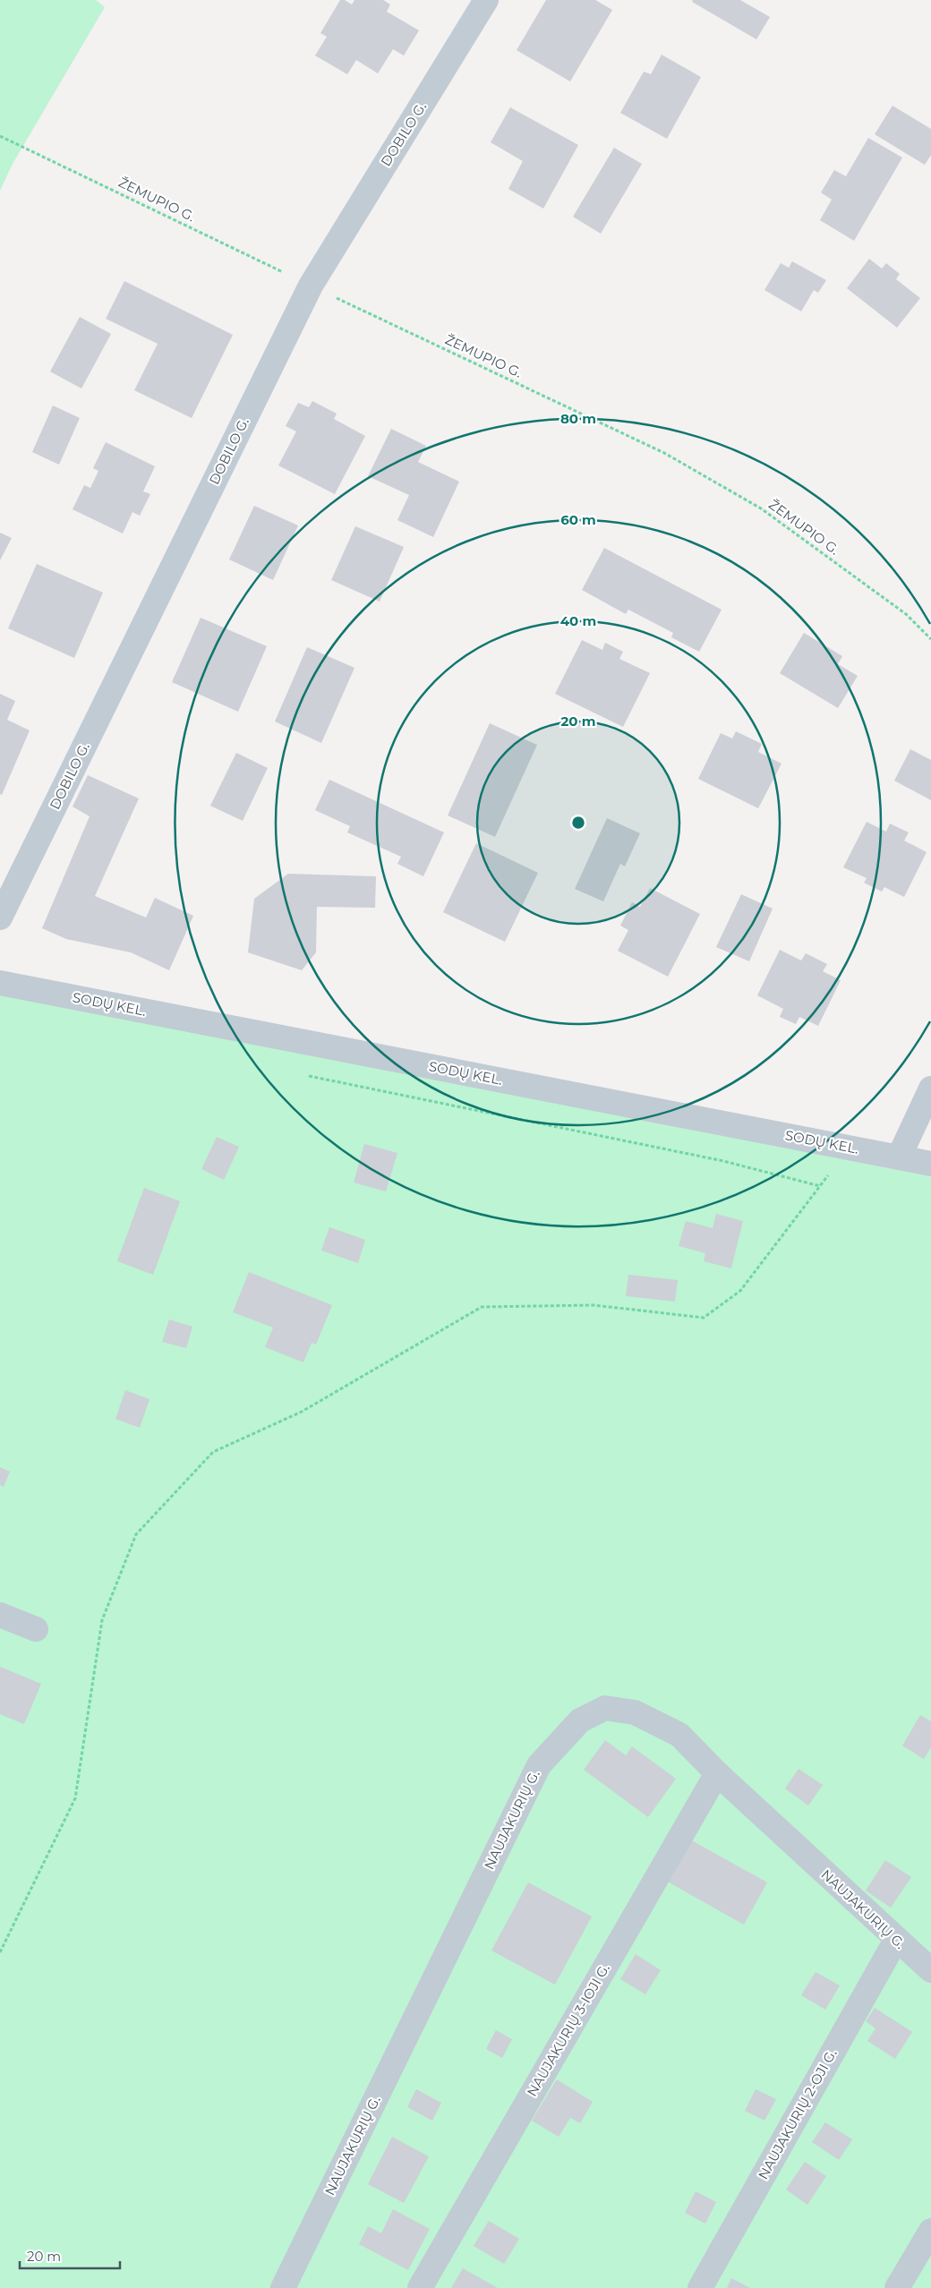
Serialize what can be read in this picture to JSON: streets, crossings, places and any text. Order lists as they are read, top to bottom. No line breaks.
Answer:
{"streets":{"street":["DOBILO G.","SODŲ KEL.","NAUJAKURIŲ G.","NAUJAKURIŲ 3-IOJI G.","NAUJAKURIŲ 2-OJI G."],"path":["ŽEMUPIO G."]},"crossings":[["DOBILO G.","ŽEMUPIO G."],["NAUJAKURIŲ G.","NAUJAKURIŲ 3-IOJI G."],["NAUJAKURIŲ G.","NAUJAKURIŲ 2-OJI G."]],"scale_bar":"20 m","rings":["80 m","60 m","40 m","20 m"]}
